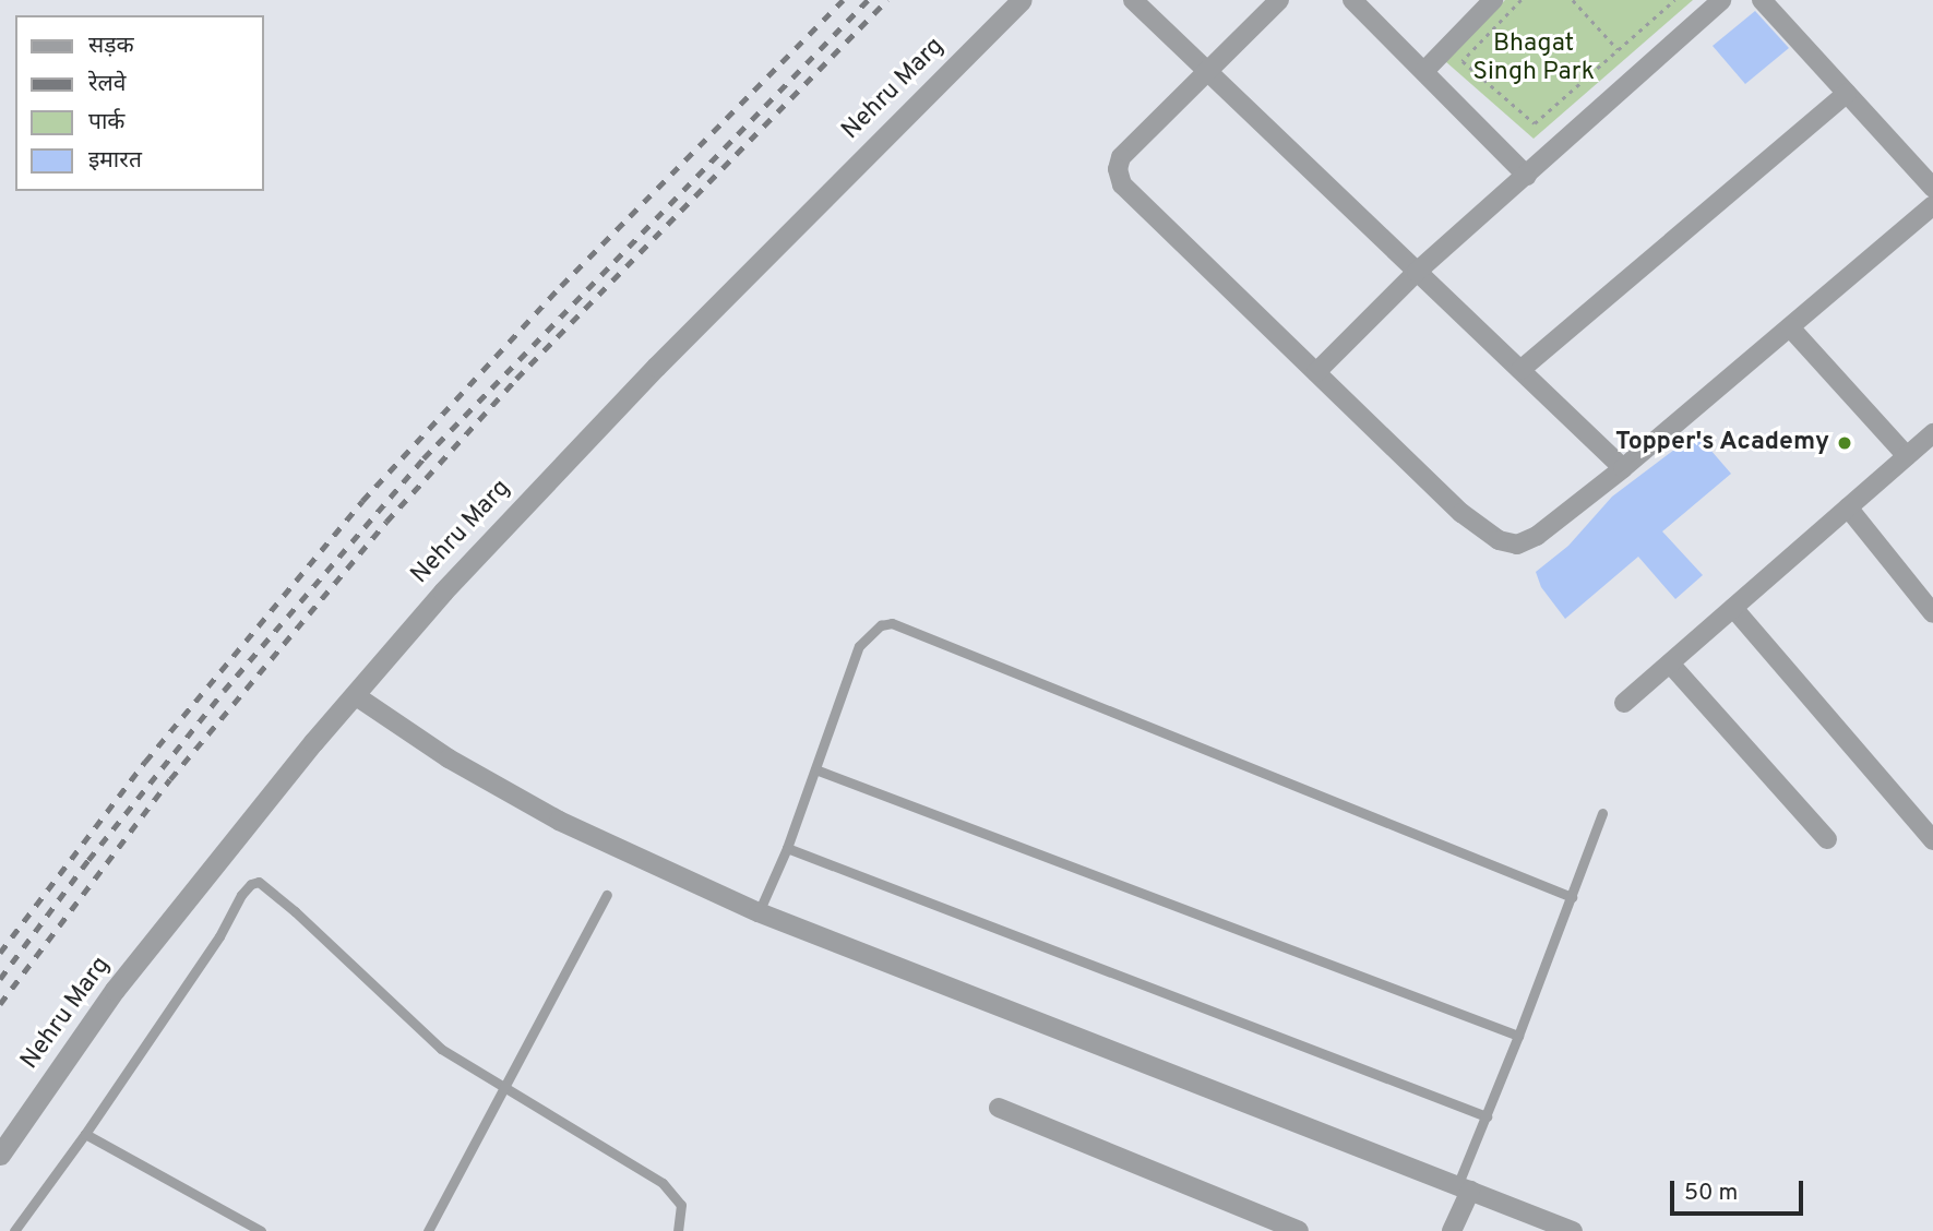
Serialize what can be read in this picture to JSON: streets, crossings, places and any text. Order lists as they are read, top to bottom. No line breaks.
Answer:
{"streets":{"street":["Nehru Marg"]},"parks":["Bhagat Singh Park"],"places":["Topper's Academy"],"legend":["सड़क","रेलवे","पार्क","इमारत"],"scale_bar":"50 m"}
